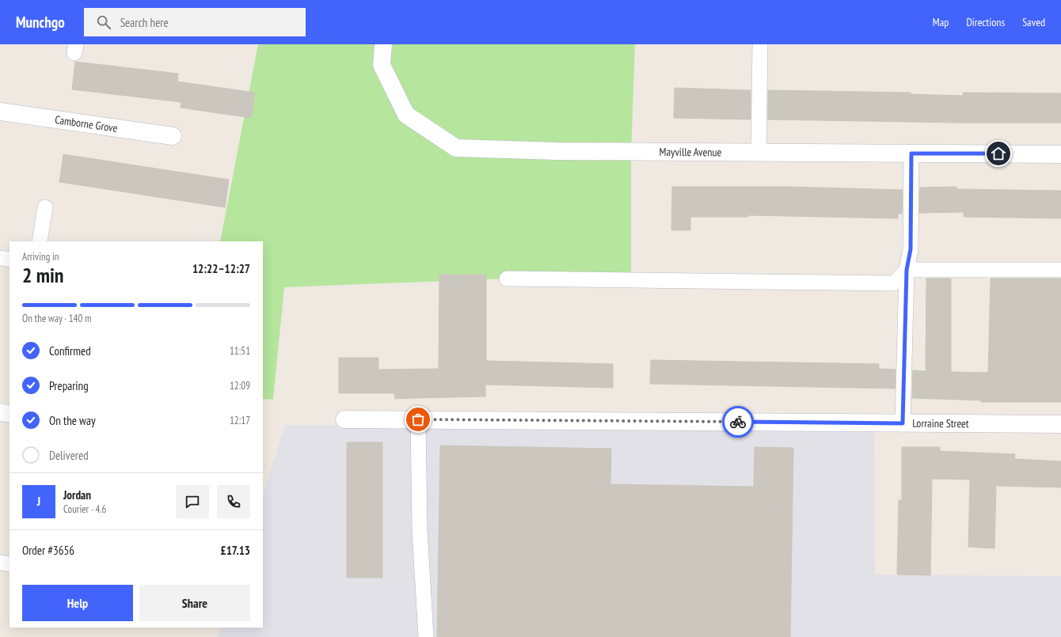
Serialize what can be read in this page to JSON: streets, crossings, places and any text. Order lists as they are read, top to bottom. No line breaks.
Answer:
{"streets":{"street":["Camborne Grove","Mayville Avenue","Lorraine Street"]},"page":{"header":"Munchgo","search":"Search here","nav":["Map","Directions","Saved"],"heading":["2 min","Arriving in","12:22–12:27"],"panel":["Jordan","Courier · 4.6","Order #3656","£17.13"],"bar":"On the way · 140 m","list":[["Confirmed","11:51"],["Preparing","12:09"],["On the way","12:17"],"Delivered"],"round":"J","buttons":["Help","Share"]}}
